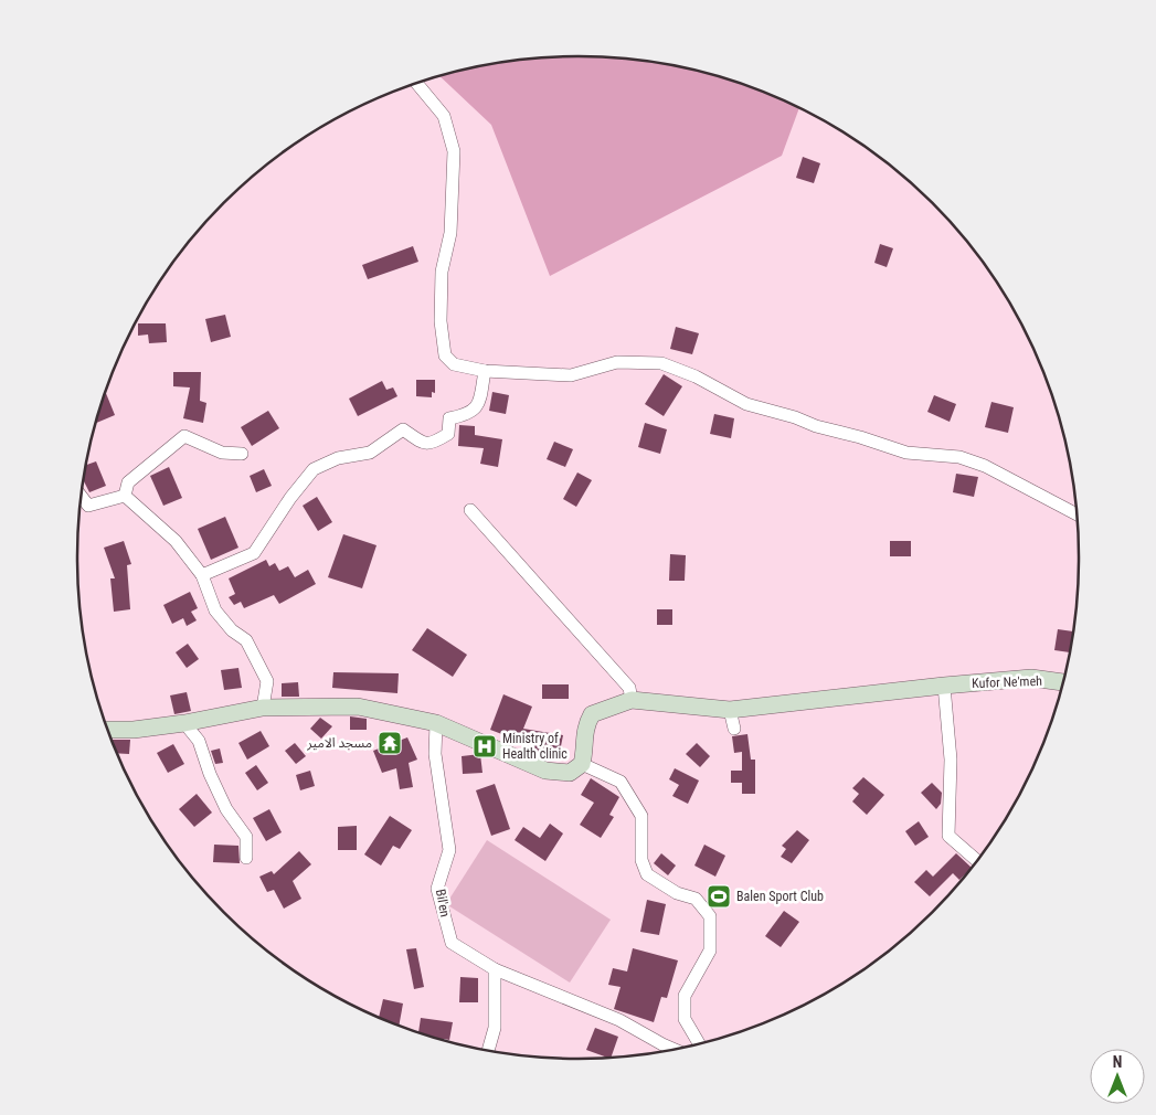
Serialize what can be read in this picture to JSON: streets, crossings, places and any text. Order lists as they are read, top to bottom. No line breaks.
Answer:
{"streets":{"street":["Kufor Ne'meh","Bil'en"]},"places":{"temple":["مسجد الامير"],"hospital":["Ministry of Health clinic"],"sports":["Balen Sport Club"]},"north":"top"}
